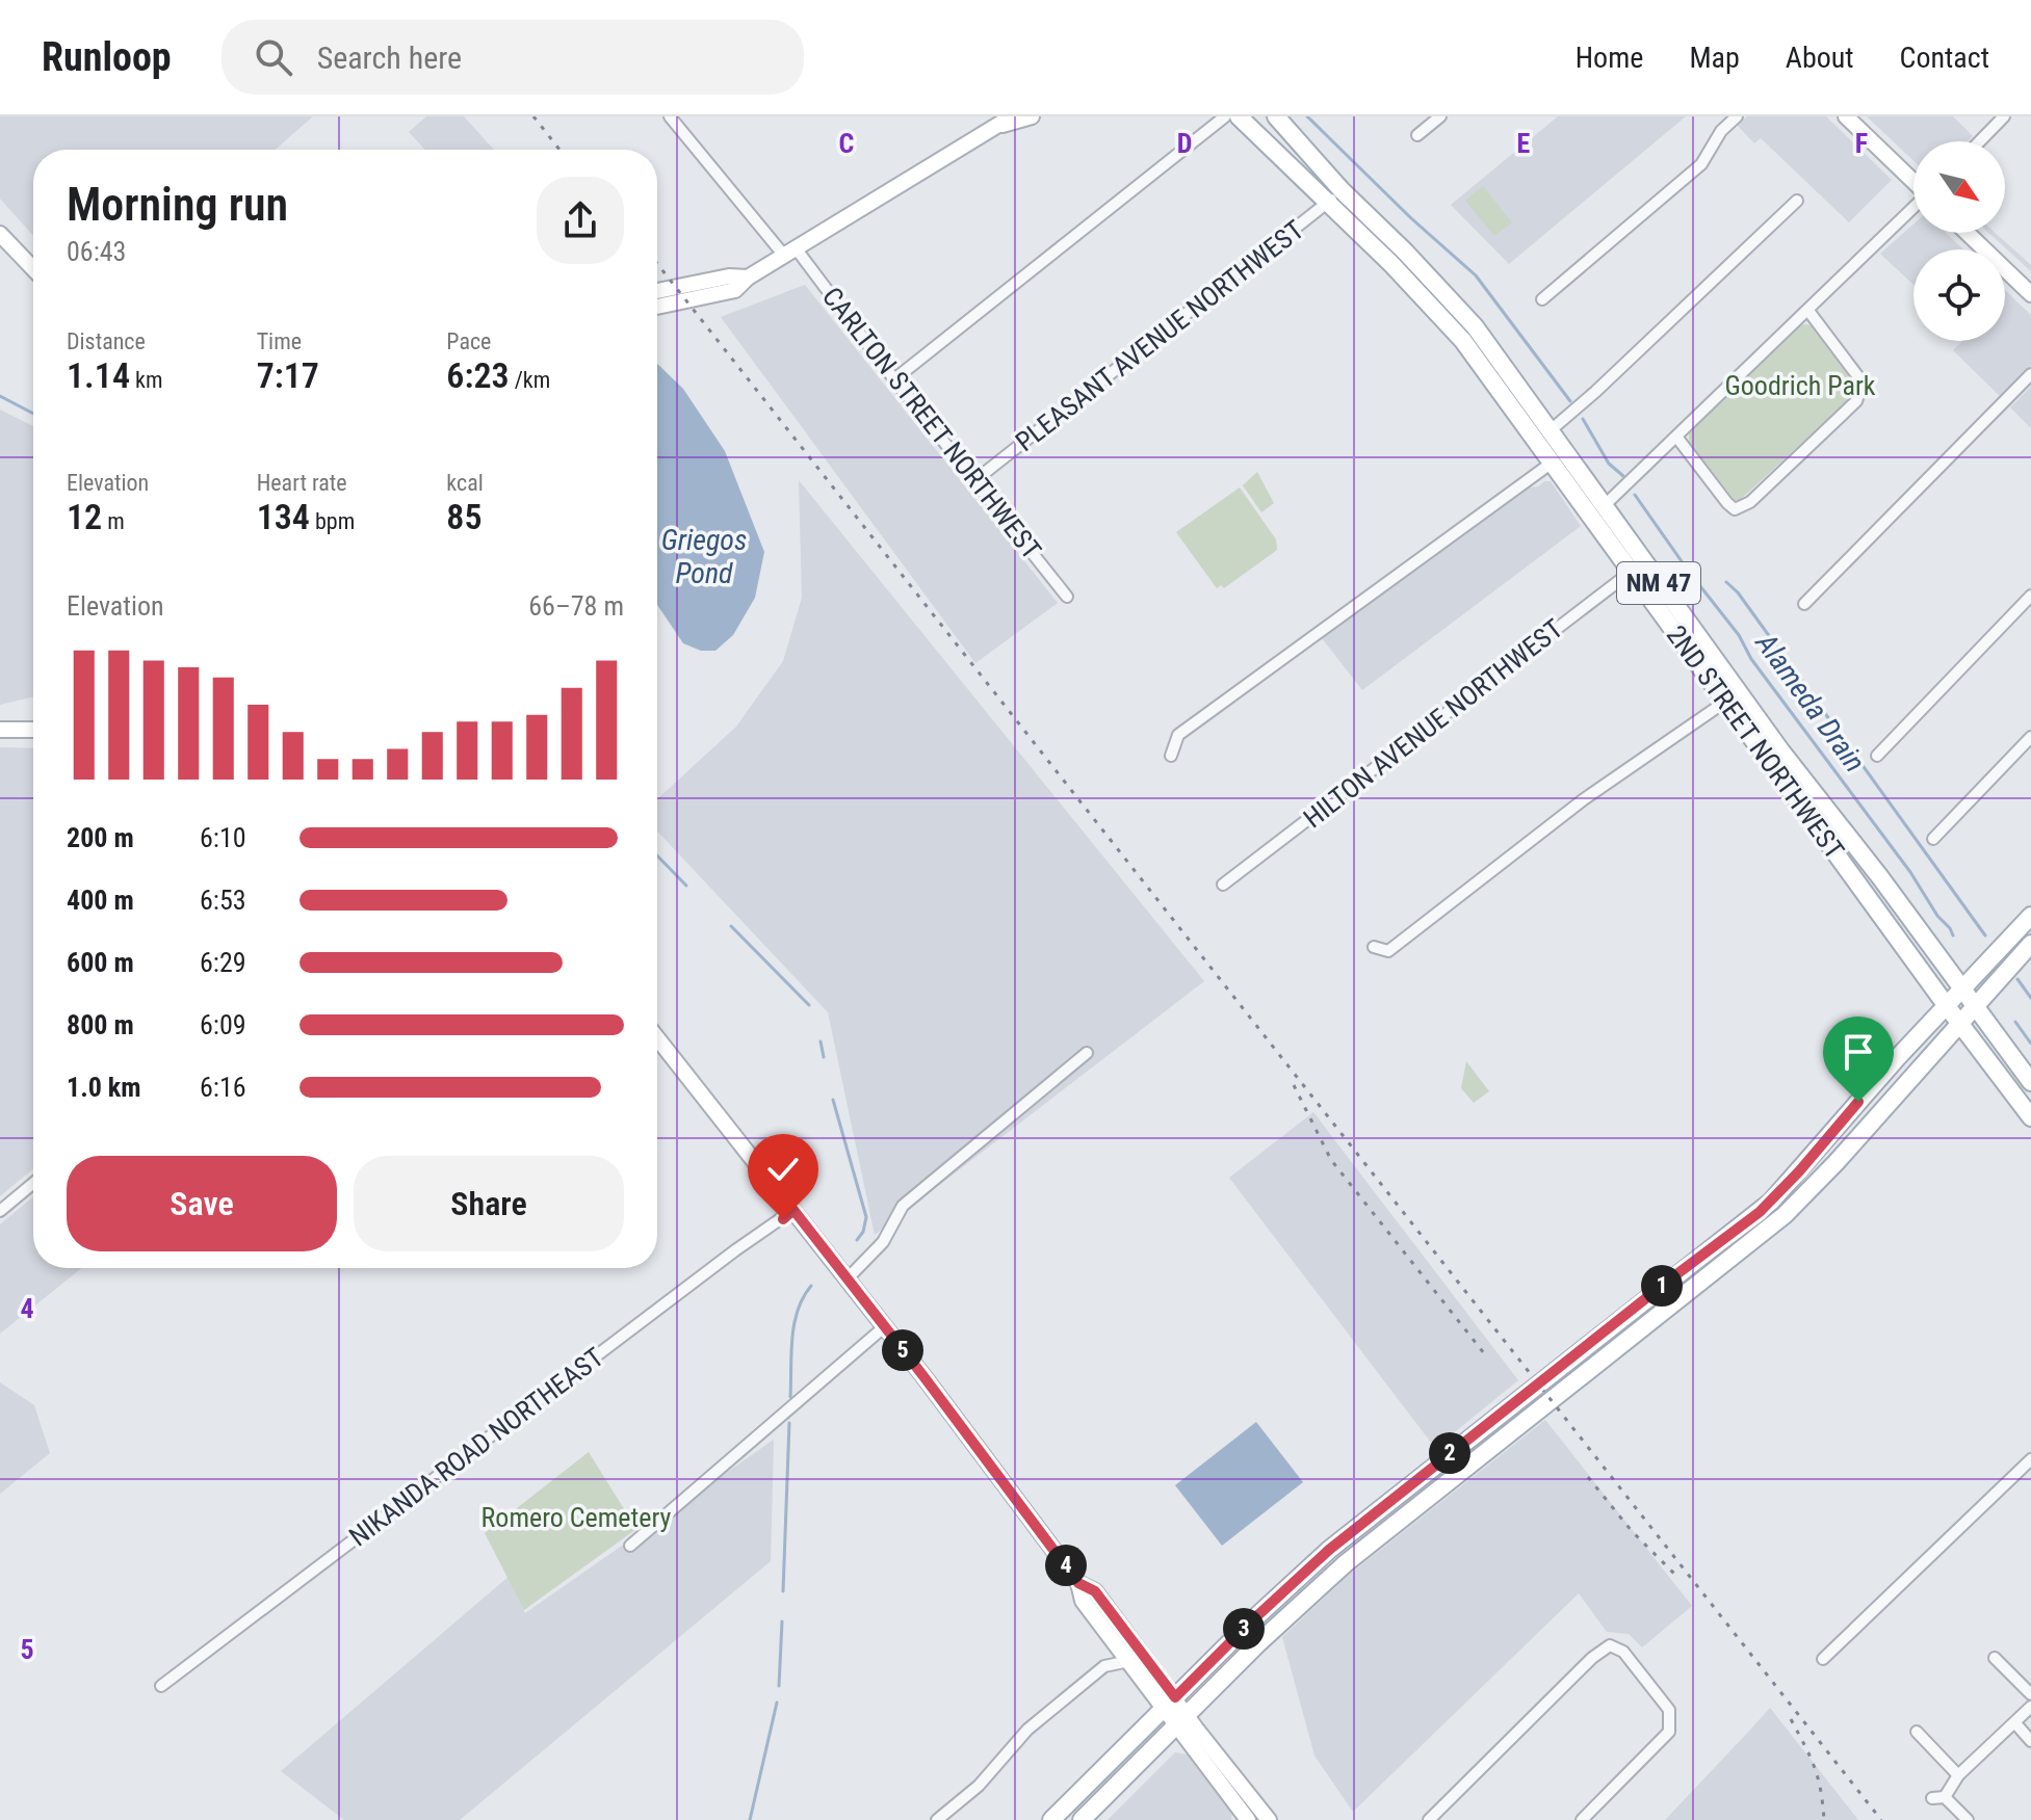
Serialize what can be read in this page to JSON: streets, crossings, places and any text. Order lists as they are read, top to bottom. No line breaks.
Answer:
{"streets":{"main road":["NM 47","2ND STREET NORTHWEST"],"street":["PLEASANT AVENUE NORTHWEST","CARLTON STREET NORTHWEST","HILTON AVENUE NORTHWEST","NIKANDA ROAD NORTHEAST"]},"crossings":[["PLEASANT AVENUE NORTHWEST","CARLTON STREET NORTHWEST"],["PLEASANT AVENUE NORTHWEST","2ND STREET NORTHWEST"],["HILTON AVENUE NORTHWEST","2ND STREET NORTHWEST"]],"water":["Griegos Pond","Alameda Drain"],"parks":["Goodrich Park","Romero Cemetery"],"north":"bottom right","page":{"header":"Runloop","search":"Search here","nav":["Home","Map","About","Contact"],"heading":["Morning run","06:43"],"stats":[["Distance","1.14 km"],["Time","7:17"],["Pace","6:23 /km"],["Elevation","12 m"],["Heart rate","134 bpm"],["kcal","85"]],"chart":["Elevation","66–78 m"],"list":[{"name":"200 m","note":"6:10"},{"name":"400 m","note":"6:53"},{"name":"600 m","note":"6:29"},{"name":"800 m","note":"6:09"},{"name":"1.0 km","note":"6:16"}],"buttons":["Save","Share"],"pins":["1","5","2","4","3"]},"grid":{"columns":["C","D","E","F"],"rows":["4","5"]}}
